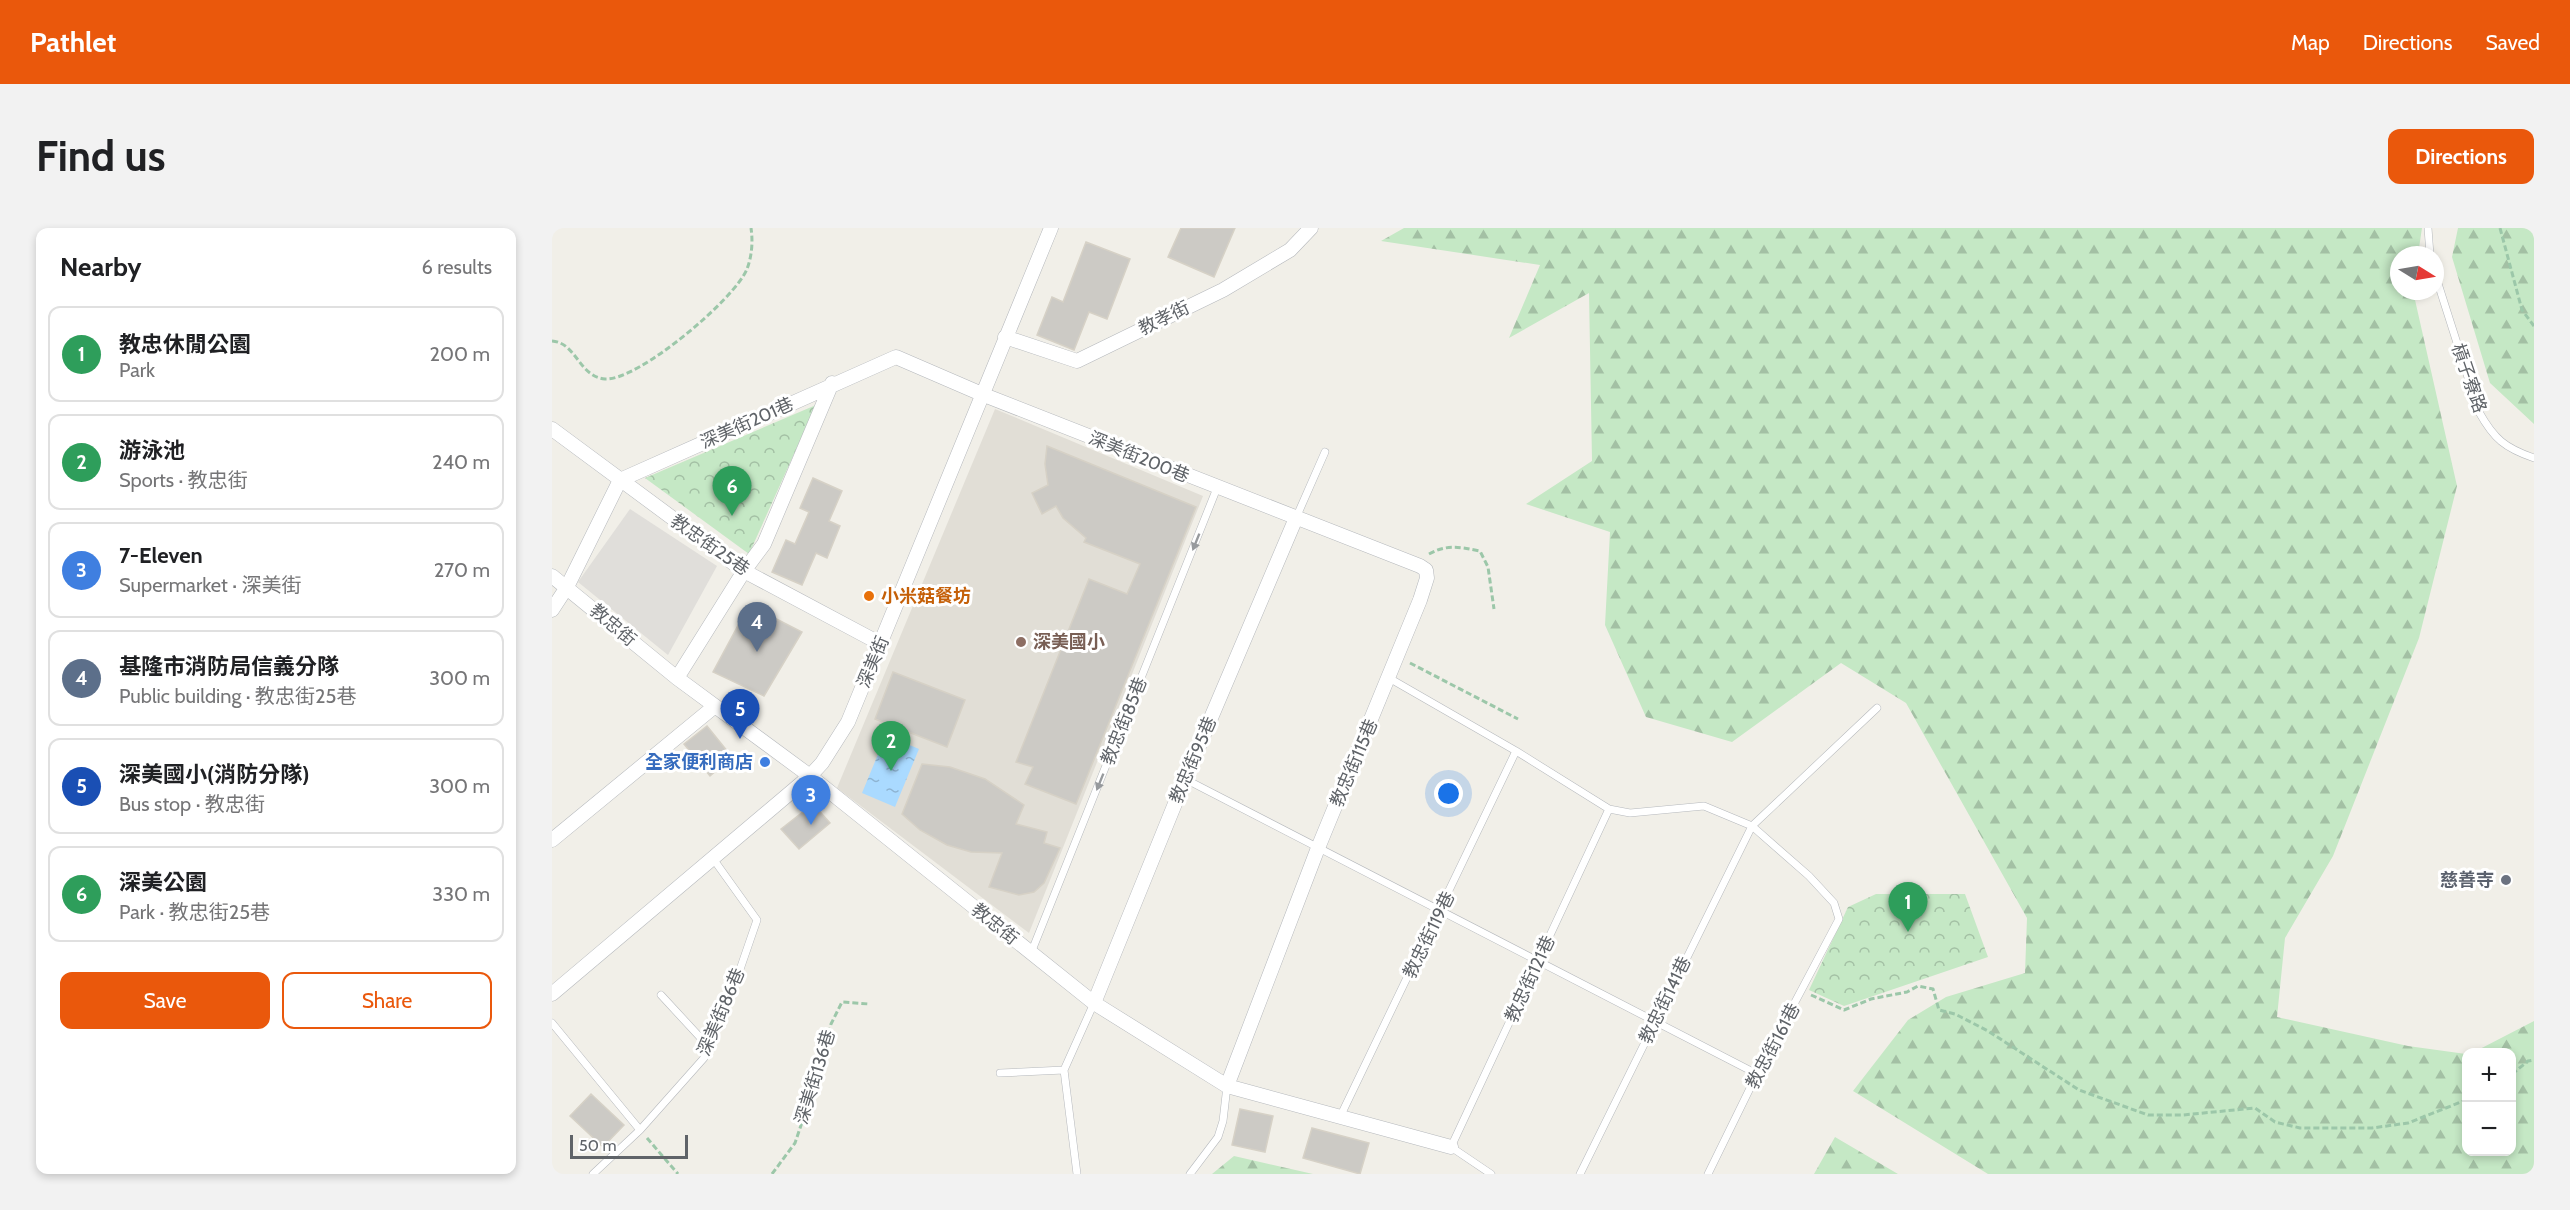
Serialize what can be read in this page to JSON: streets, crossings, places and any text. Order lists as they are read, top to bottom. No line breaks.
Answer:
{"streets":{"street":["教孝街","深美街201巷","深美街200巷","教忠街25巷","教忠街","深美街","教忠街95巷","教忠街115巷"],"lane":["槓子寮路","教忠街85巷","教忠街119巷","教忠街121巷","教忠街141巷","深美街86巷","教忠街161巷"],"path":["深美街136巷"]},"crossings":[["教孝街","深美街"],["深美街201巷","深美街200巷"],["深美街201巷","教忠街25巷"],["深美街201巷","深美街"],["深美街200巷","深美街"],["深美街200巷","教忠街85巷"],["深美街200巷","教忠街95巷"],["教忠街25巷","深美街"],["教忠街","深美街"],["教忠街","教忠街85巷"],["教忠街","教忠街95巷"],["教忠街","教忠街115巷"],["教忠街","教忠街119巷"],["教忠街","教忠街121巷"],["深美街","深美街86巷"],["教忠街141巷","教忠街161巷"]],"one_way":["教忠街85巷"],"places":["小米菇餐坊","深美國小","全家便利商店","慈善寺"],"scale_bar":"50 m","north":"right","page":{"header":"Pathlet","nav":["Map","Directions","Saved"],"buttons":["Directions",["Save","Share"]],"title":"Find us","heading":["Nearby","6 results"],"list":[{"mark":"1","name":"教忠休閒公園","note":"Park","value":"200 m"},{"mark":"2","name":"游泳池","note":"Sports · 教忠街","value":"240 m"},{"mark":"3","name":"7-Eleven","note":"Supermarket · 深美街","value":"270 m"},{"mark":"4","name":"基隆市消防局信義分隊","note":"Public building · 教忠街25巷","value":"300 m"},{"mark":"5","name":"深美國小(消防分隊)","note":"Bus stop · 教忠街","value":"300 m"},{"mark":"6","name":"深美公園","note":"Park · 教忠街25巷","value":"330 m"}],"pins":["6","4","5","2","3","1"],"map_buttons":["+","−"],"scale":"50 m"}}
